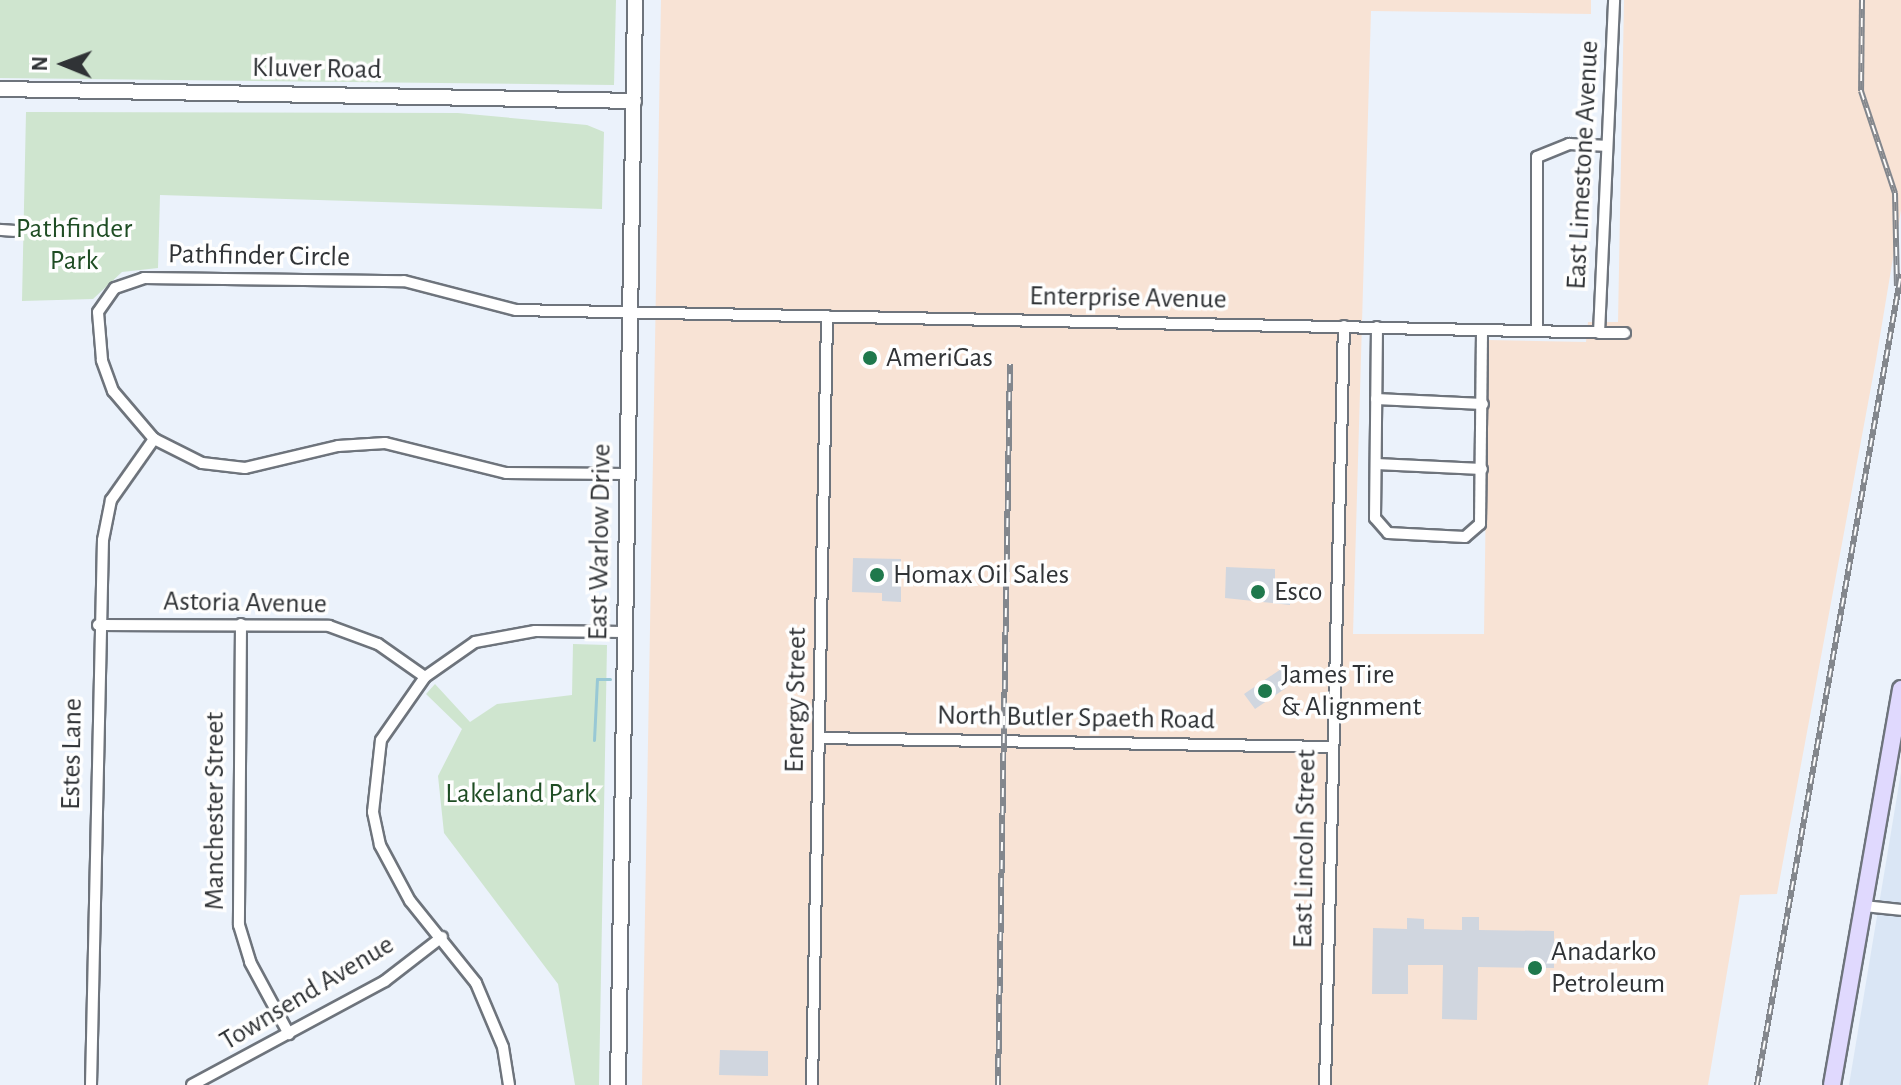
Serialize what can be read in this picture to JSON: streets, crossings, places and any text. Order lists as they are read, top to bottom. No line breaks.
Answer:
{"streets":{"street":["Kluver Road","East Limestone Avenue","Pathfinder Circle","Enterprise Avenue","East Warlow Drive","Astoria Avenue","Energy Street","North Butler Spaeth Road","Estes Lane","Manchester Street","East Lincoln Street","Townsend Avenue"]},"crossings":[["Kluver Road","East Warlow Drive"],["East Limestone Avenue","Enterprise Avenue"],["Pathfinder Circle","Enterprise Avenue"],["Pathfinder Circle","East Warlow Drive"],["Pathfinder Circle","Estes Lane"],["Enterprise Avenue","East Warlow Drive"],["Enterprise Avenue","Energy Street"],["Enterprise Avenue","East Lincoln Street"],["Astoria Avenue","Estes Lane"],["Astoria Avenue","Manchester Street"],["Energy Street","North Butler Spaeth Road"],["North Butler Spaeth Road","East Lincoln Street"],["Manchester Street","Townsend Avenue"]],"parks":["Pathfinder Park","Lakeland Park"],"places":["AmeriGas","Homax Oil Sales","Esco","James Tire & Alignment","Anadarko Petroleum"],"north":"left"}
